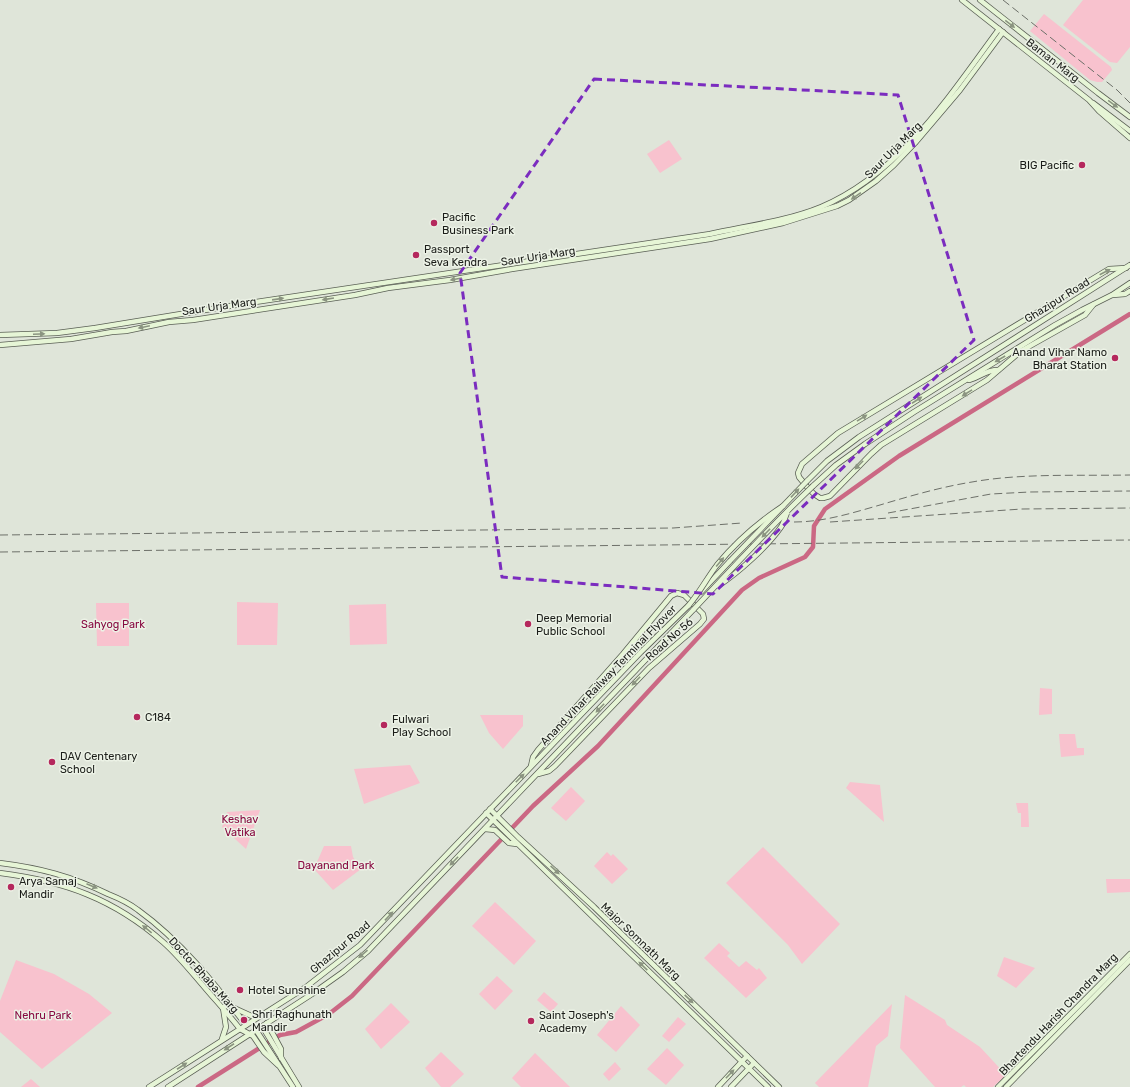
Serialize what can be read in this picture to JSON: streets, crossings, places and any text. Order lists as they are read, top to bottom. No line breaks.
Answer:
{"streets":{"main road":["Baman Marg","Saur Urja Marg","Ghazipur Road","Road No 56","Anand Vihar Railway Terminal Flyover","Major Somnath Marg","Doctor Bhaba Marg","Bhartendu Harish Chandra Marg"]},"crossings":[["Baman Marg","Saur Urja Marg"],["Ghazipur Road","Road No 56"],["Ghazipur Road","Anand Vihar Railway Terminal Flyover"],["Ghazipur Road","Major Somnath Marg"],["Ghazipur Road","Doctor Bhaba Marg"],["Road No 56","Anand Vihar Railway Terminal Flyover"]],"parks":["Sahyog Park","Keshav Vatika","Dayanand Park","Nehru Park"],"places":["BIG Pacific","Pacific Business Park","Passport Seva Kendra","Anand Vihar Namo Bharat Station","Deep Memorial Public School","C184","Fulwari Play School","DAV Centenary School","Arya Samaj Mandir","Hotel Sunshine","Shri Raghunath Mandir","Saint Joseph's Academy"]}
